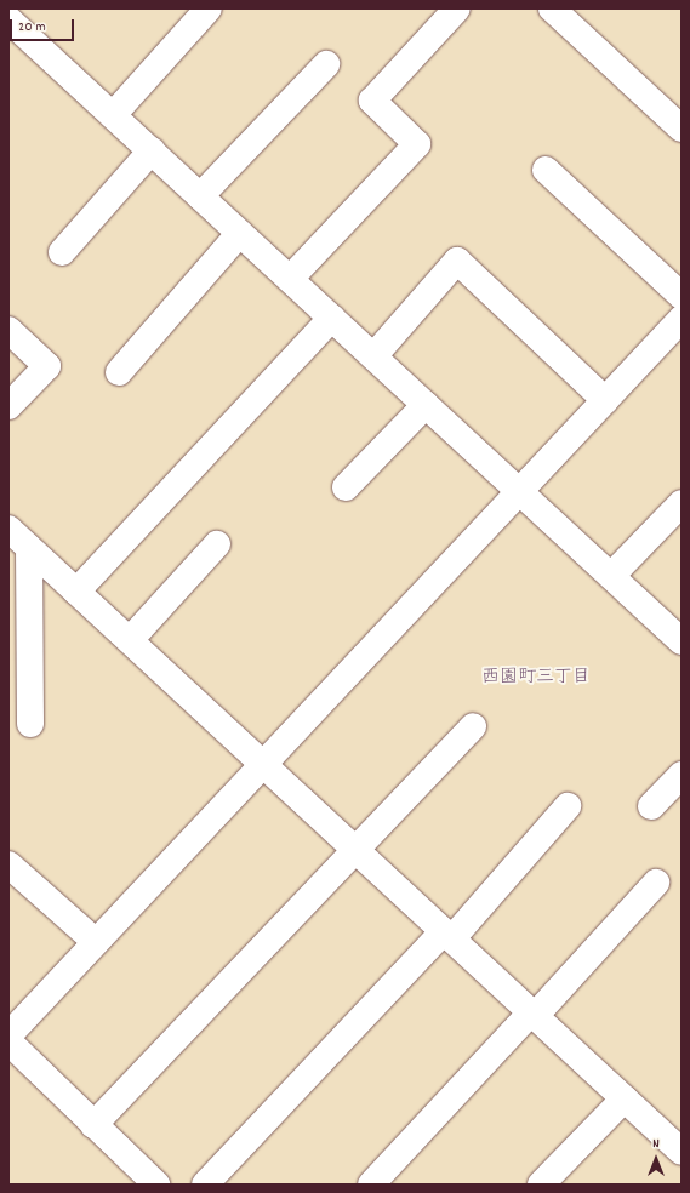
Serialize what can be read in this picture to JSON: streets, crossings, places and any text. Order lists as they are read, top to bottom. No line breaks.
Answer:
{"districts":["西園町三丁目"],"scale_bar":"20 m","north":"top"}
